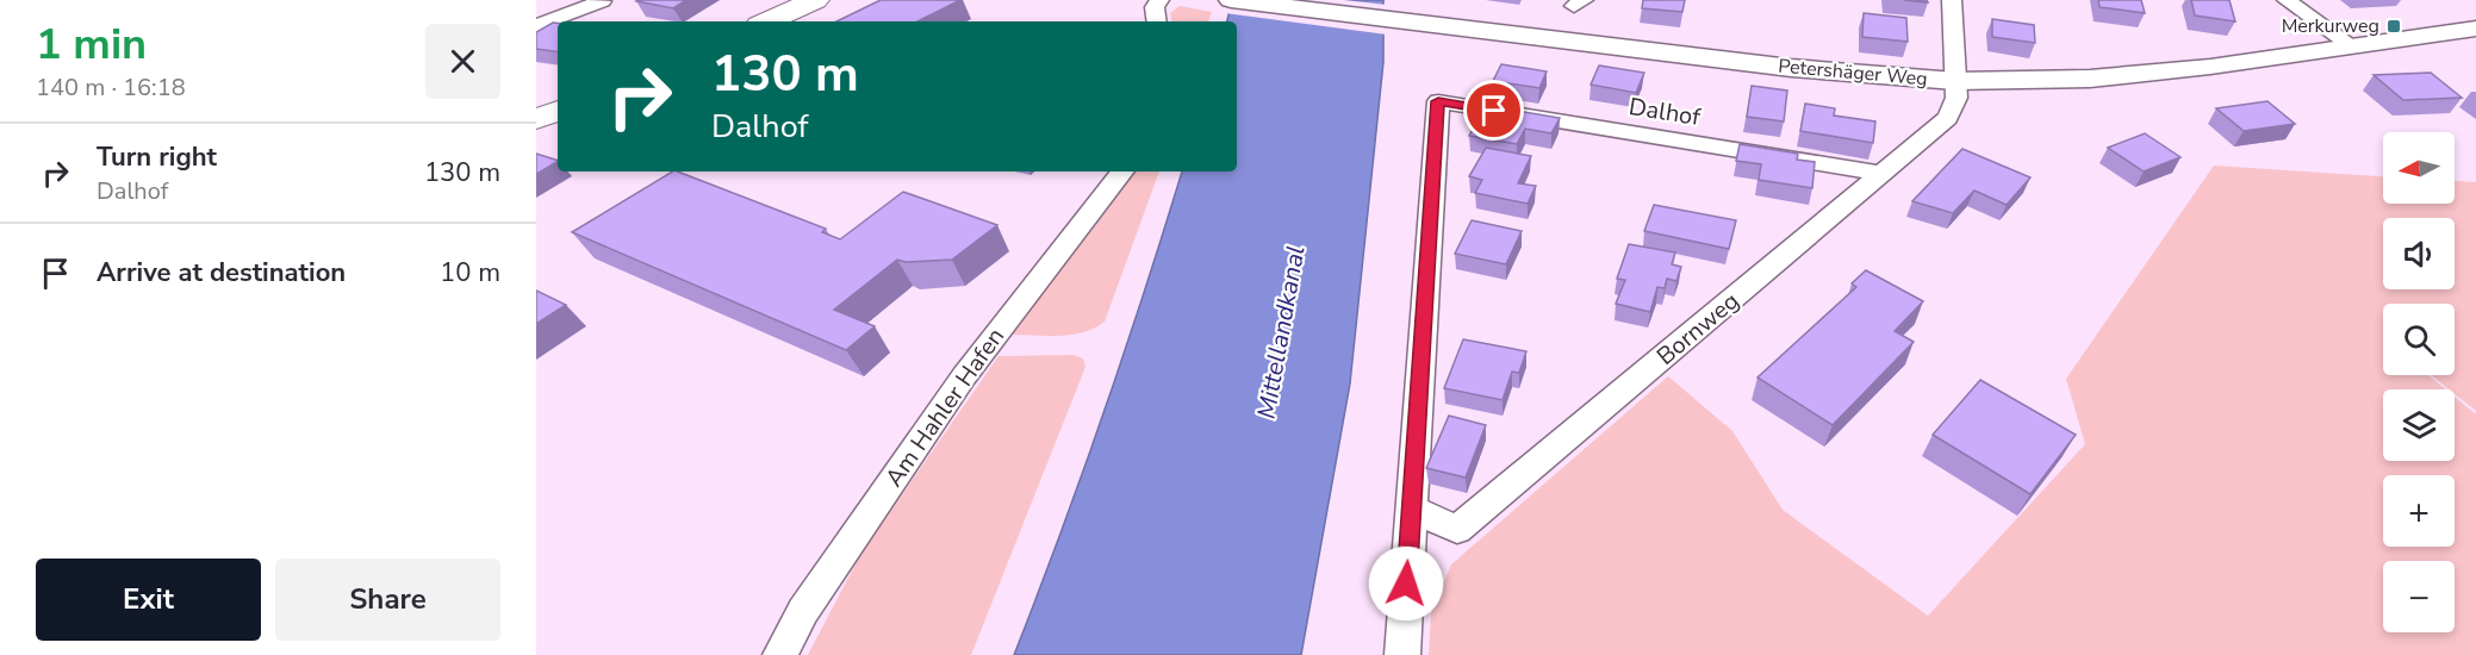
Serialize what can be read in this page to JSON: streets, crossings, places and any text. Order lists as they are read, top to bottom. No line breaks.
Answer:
{"streets":{"street":["Petershäger Weg","Dalhof","Bornweg","Am Hahler Hafen"]},"crossings":[["Petershäger Weg","Bornweg"],["Dalhof","Bornweg"]],"water":["Mittellandkanal"],"places":{"transit":["Merkurweg"]},"north":"left","page":{"heading":["1 min","140 m · 16:18"],"turn":["130 m","Dalhof"],"list":[{"name":"Turn right","note":"Dalhof","value":"130 m"},{"name":"Arrive at destination","value":"10 m"}],"map_buttons":["+","−"],"buttons":["Exit","Share"]}}
